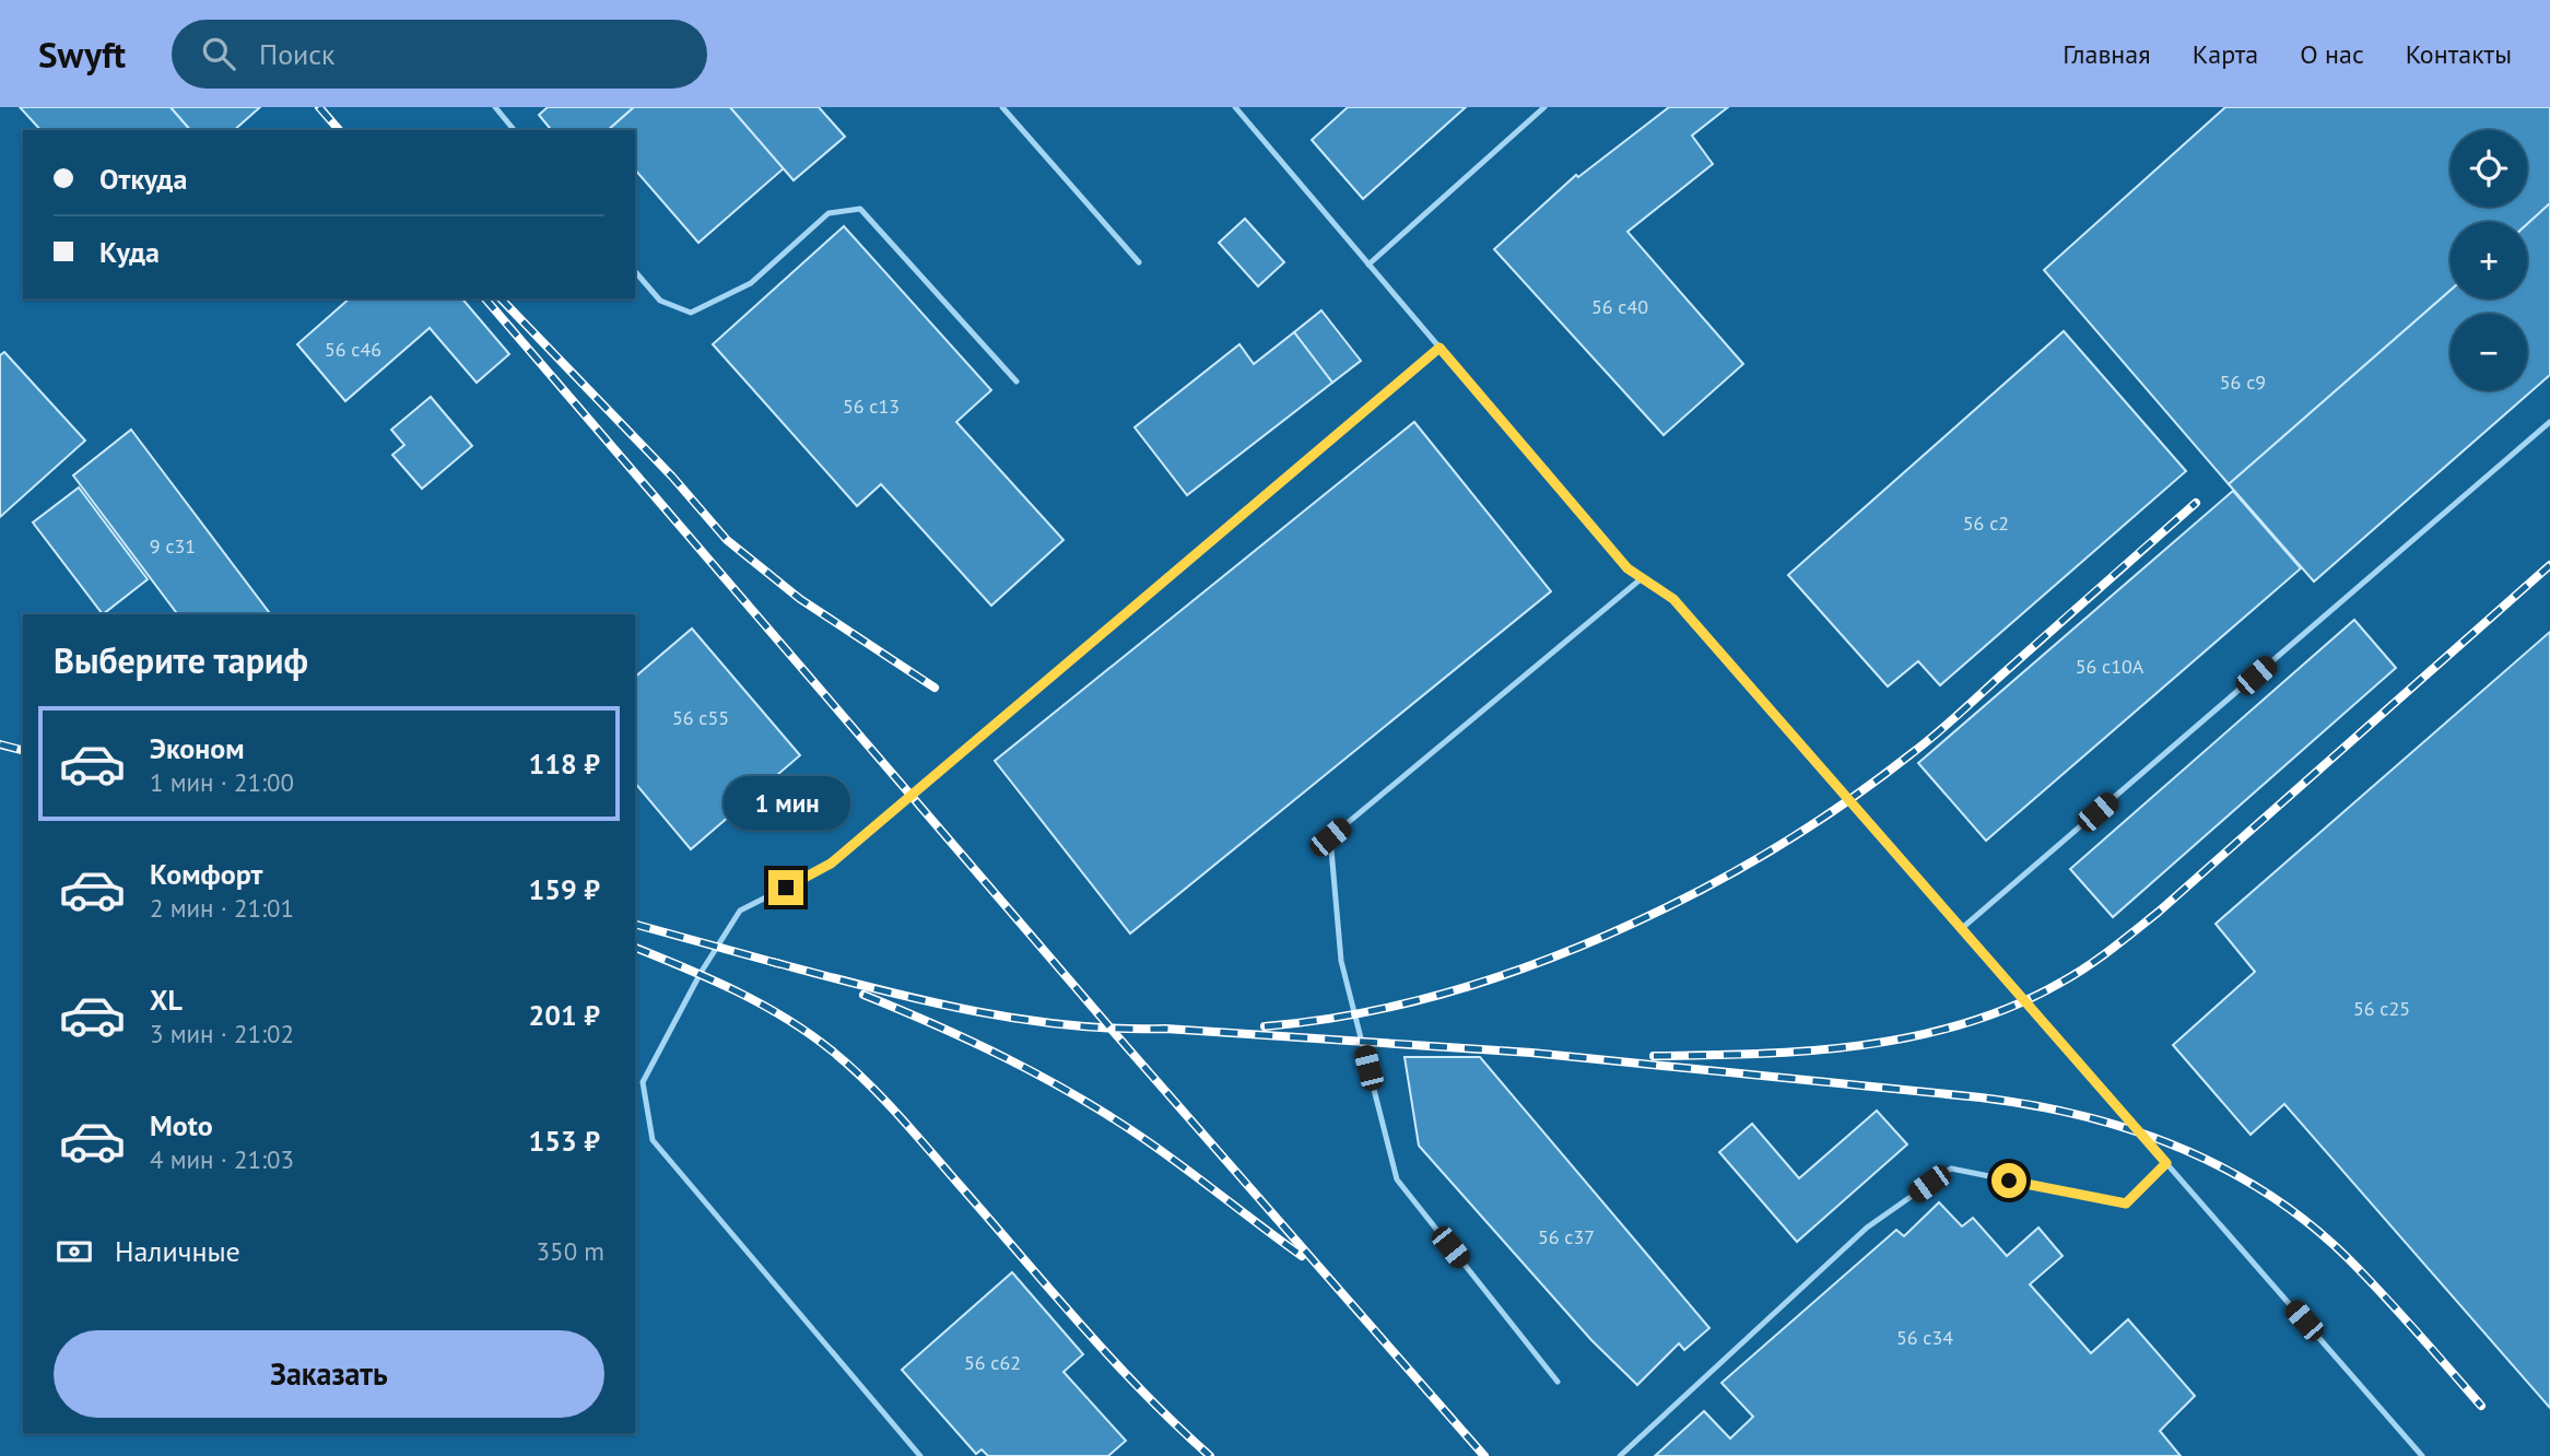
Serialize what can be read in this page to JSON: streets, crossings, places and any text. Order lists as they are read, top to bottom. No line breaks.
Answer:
{"house_numbers":["56 с40","56 с46","56 с9","56 с13","56 с2","9 с31","56 с10А","56 с55","56 с25","56 с37","56 с34","56 с62"],"page":{"header":"Swyft","search":"Поиск","nav":["Главная","Карта","О нас","Контакты"],"map_buttons":["+","−"],"banner":["Откуда","Куда"],"heading":"Выберите тариф","list":[{"name":"Эконом","note":"1 мин · 21:00","value":"118 ₽"},{"name":"Комфорт","note":"2 мин · 21:01","value":"159 ₽"},{"name":"XL","note":"3 мин · 21:02","value":"201 ₽"},{"name":"Moto","note":"4 мин · 21:03","value":"153 ₽"}],"bubble":"1 мин","pay":["Наличные","350 m"],"buttons":"Заказать"}}
